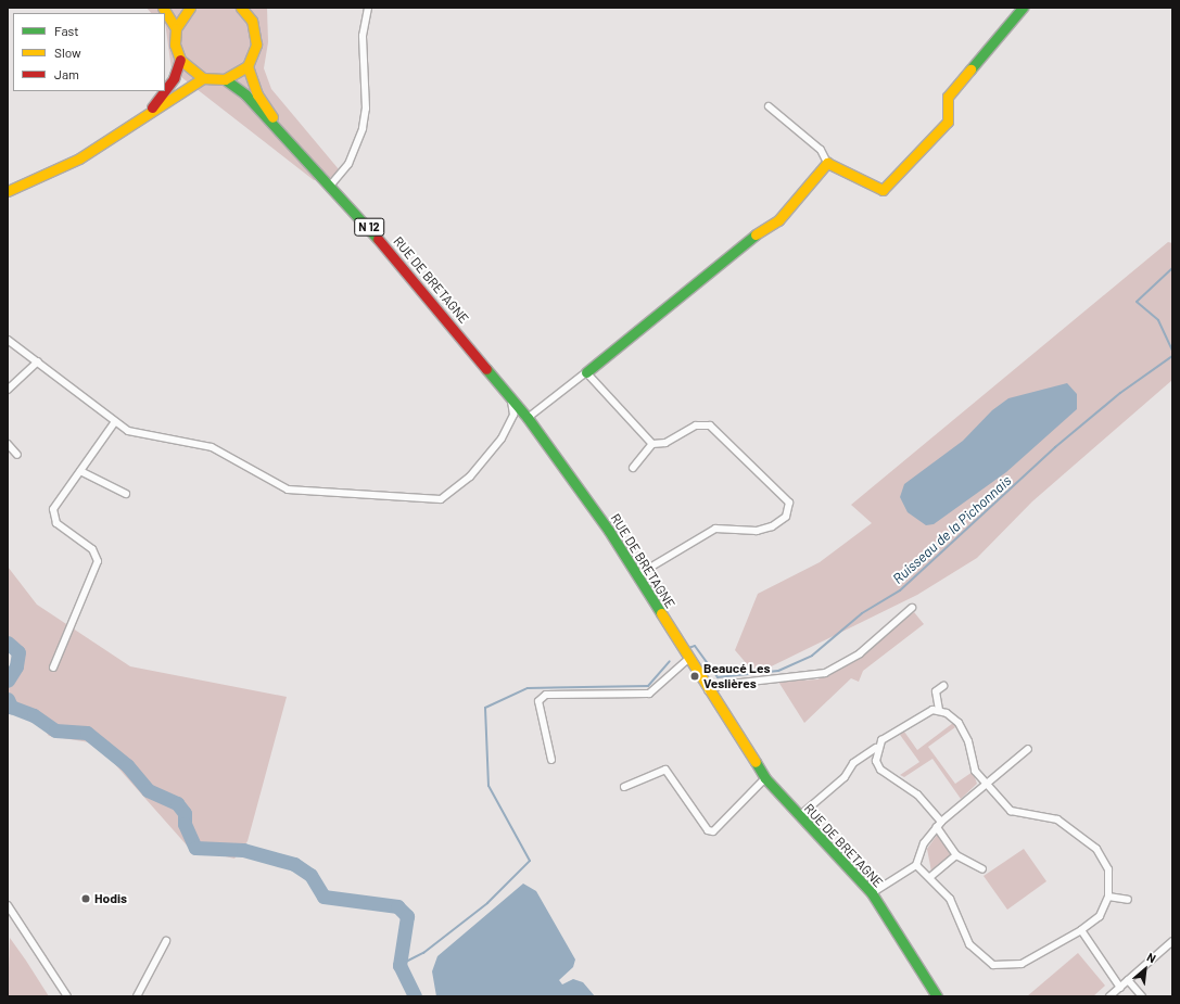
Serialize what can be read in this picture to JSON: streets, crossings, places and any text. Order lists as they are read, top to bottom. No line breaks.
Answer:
{"streets":{"main road":["N 12","RUE DE BRETAGNE"]},"water":["Ruisseau de la Pichonnais"],"places":["Beaucé Les Veslières","Hodis"],"legend":["Fast","Slow","Jam"],"north":"top right"}
